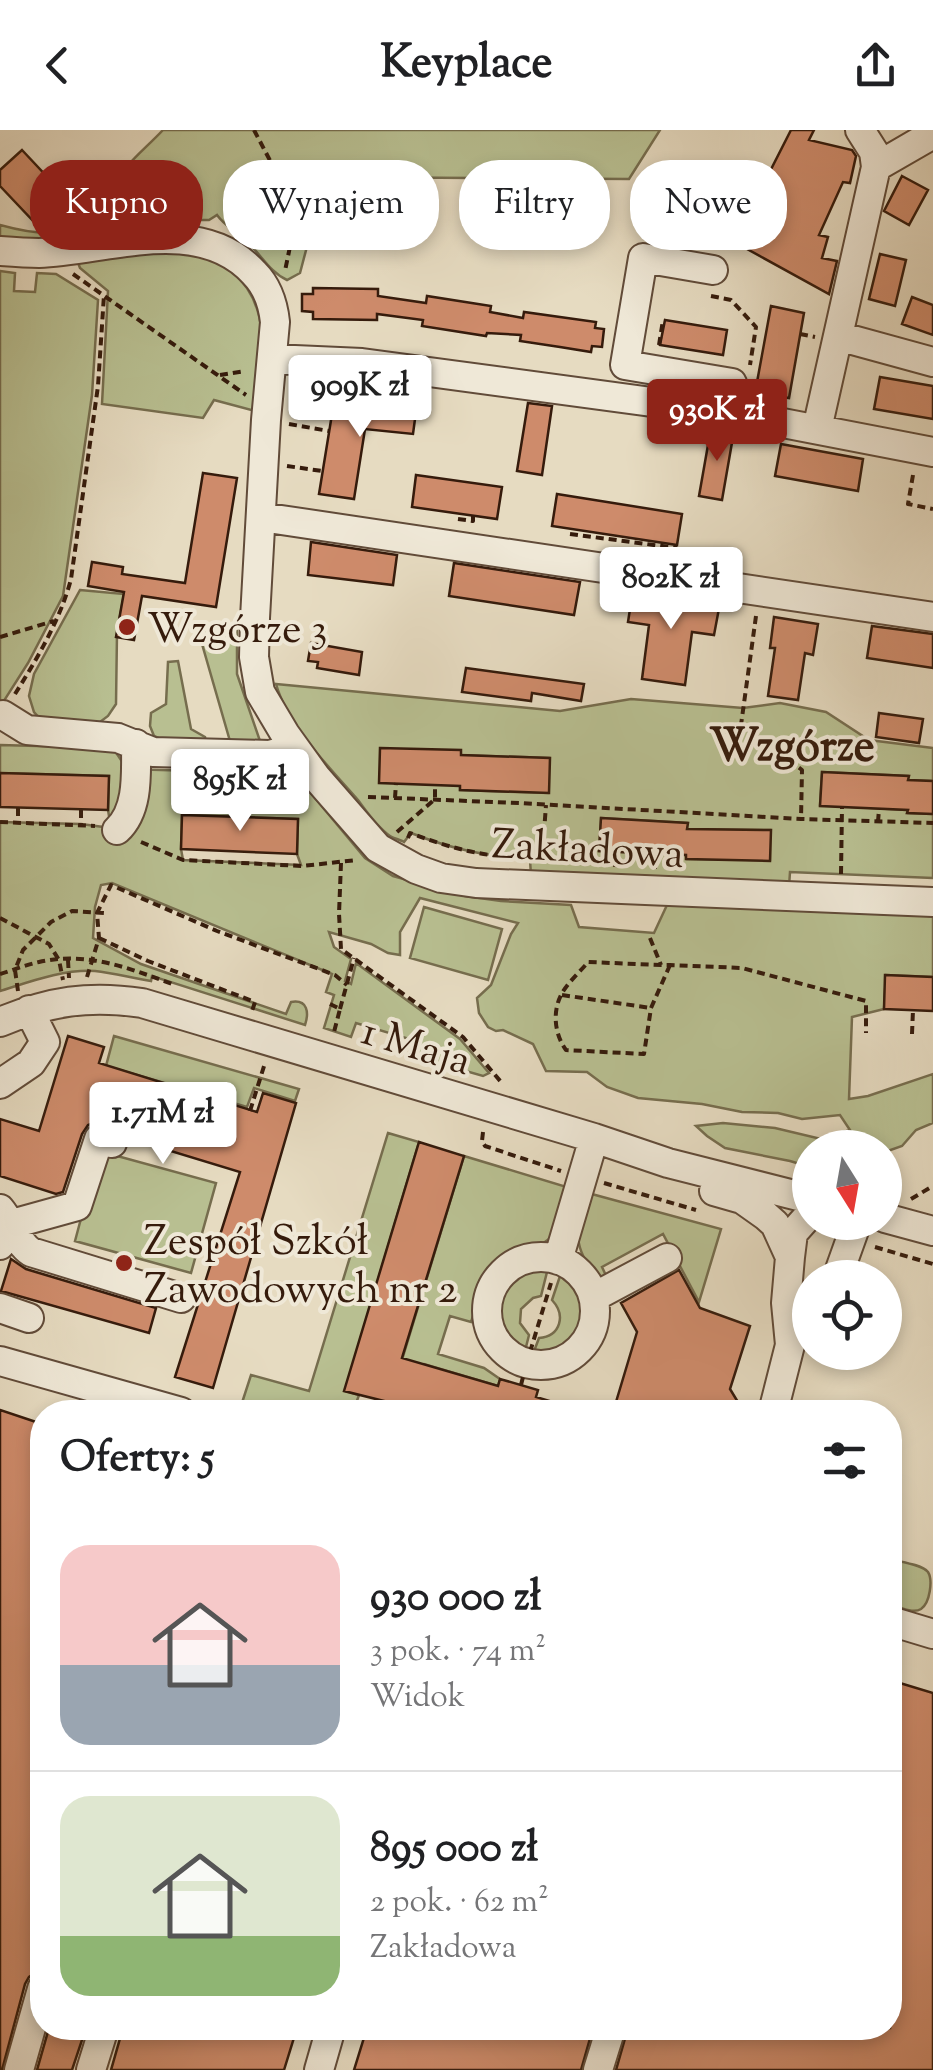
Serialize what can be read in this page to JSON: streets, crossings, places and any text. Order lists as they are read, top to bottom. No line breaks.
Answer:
{"streets":{"street":["Zakładowa","1 Maja"]},"districts":["Wzgórze"],"places":["Wzgórze 3","Zespół Szkół Zawodowych nr 2"],"north":"bottom","page":{"header":"Keyplace","chip":["Kupno","Wynajem","Filtry","Nowe"],"price":["909K zł","930K zł","802K zł","895K zł","1.71M zł"],"heading":"Oferty: 5","list":[{"name":"930 000 zł","note":"3 pok. · 74 m² · Widok"},{"name":"895 000 zł","note":"2 pok. · 62 m² · Zakładowa"}]}}
